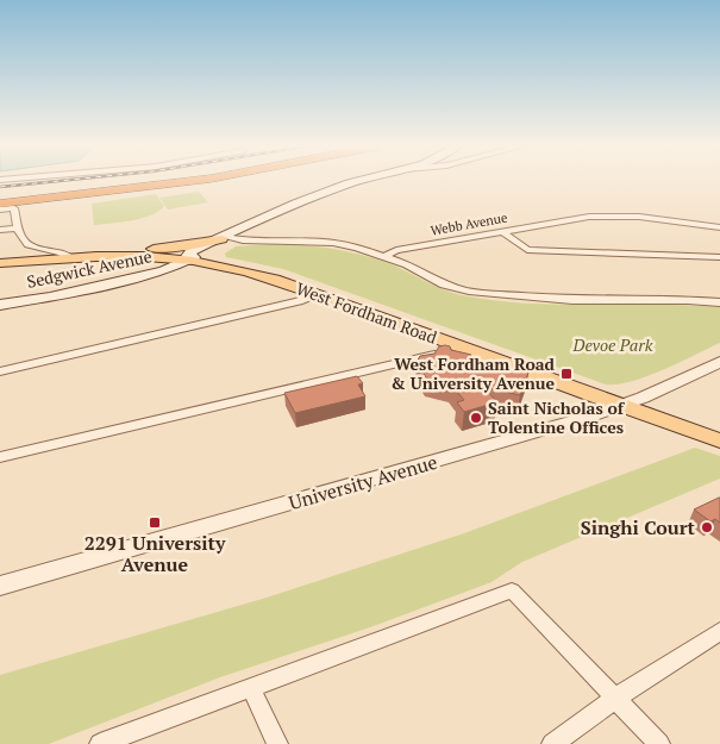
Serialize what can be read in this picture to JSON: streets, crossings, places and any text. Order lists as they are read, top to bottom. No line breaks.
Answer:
{"streets":{"main road":["Sedgwick Avenue","West Fordham Road"],"street":["Webb Avenue","University Avenue"]},"crossings":[["Sedgwick Avenue","West Fordham Road"],["West Fordham Road","University Avenue"]],"parks":["Devoe Park"],"places":{"transit":["West Fordham Road & University Avenue","2291 University Avenue"],"other":["Saint Nicholas of Tolentine Offices","Singhi Court"]}}
